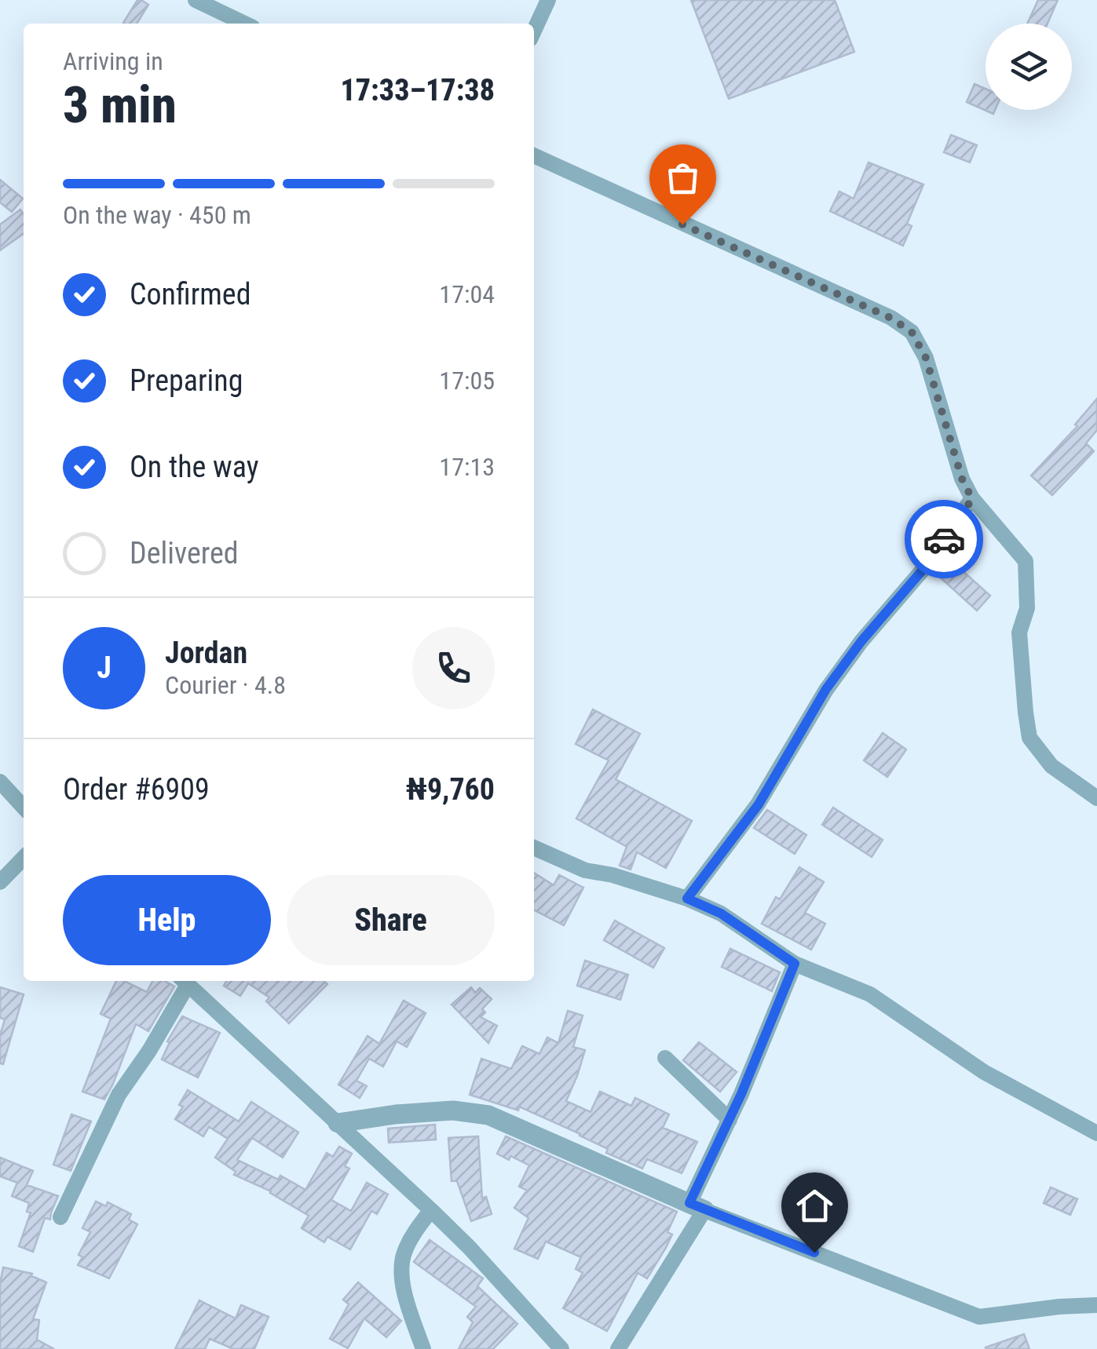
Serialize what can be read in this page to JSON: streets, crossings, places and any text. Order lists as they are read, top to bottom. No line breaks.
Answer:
{"page":{"heading":["3 min","Arriving in","17:33–17:38"],"panel":["Jordan","Courier · 4.8","Order #6909","₦9,760"],"bar":"On the way · 450 m","list":[["Confirmed","17:04"],["Preparing","17:05"],["On the way","17:13"],"Delivered"],"round":"J","buttons":["Help","Share"]}}
